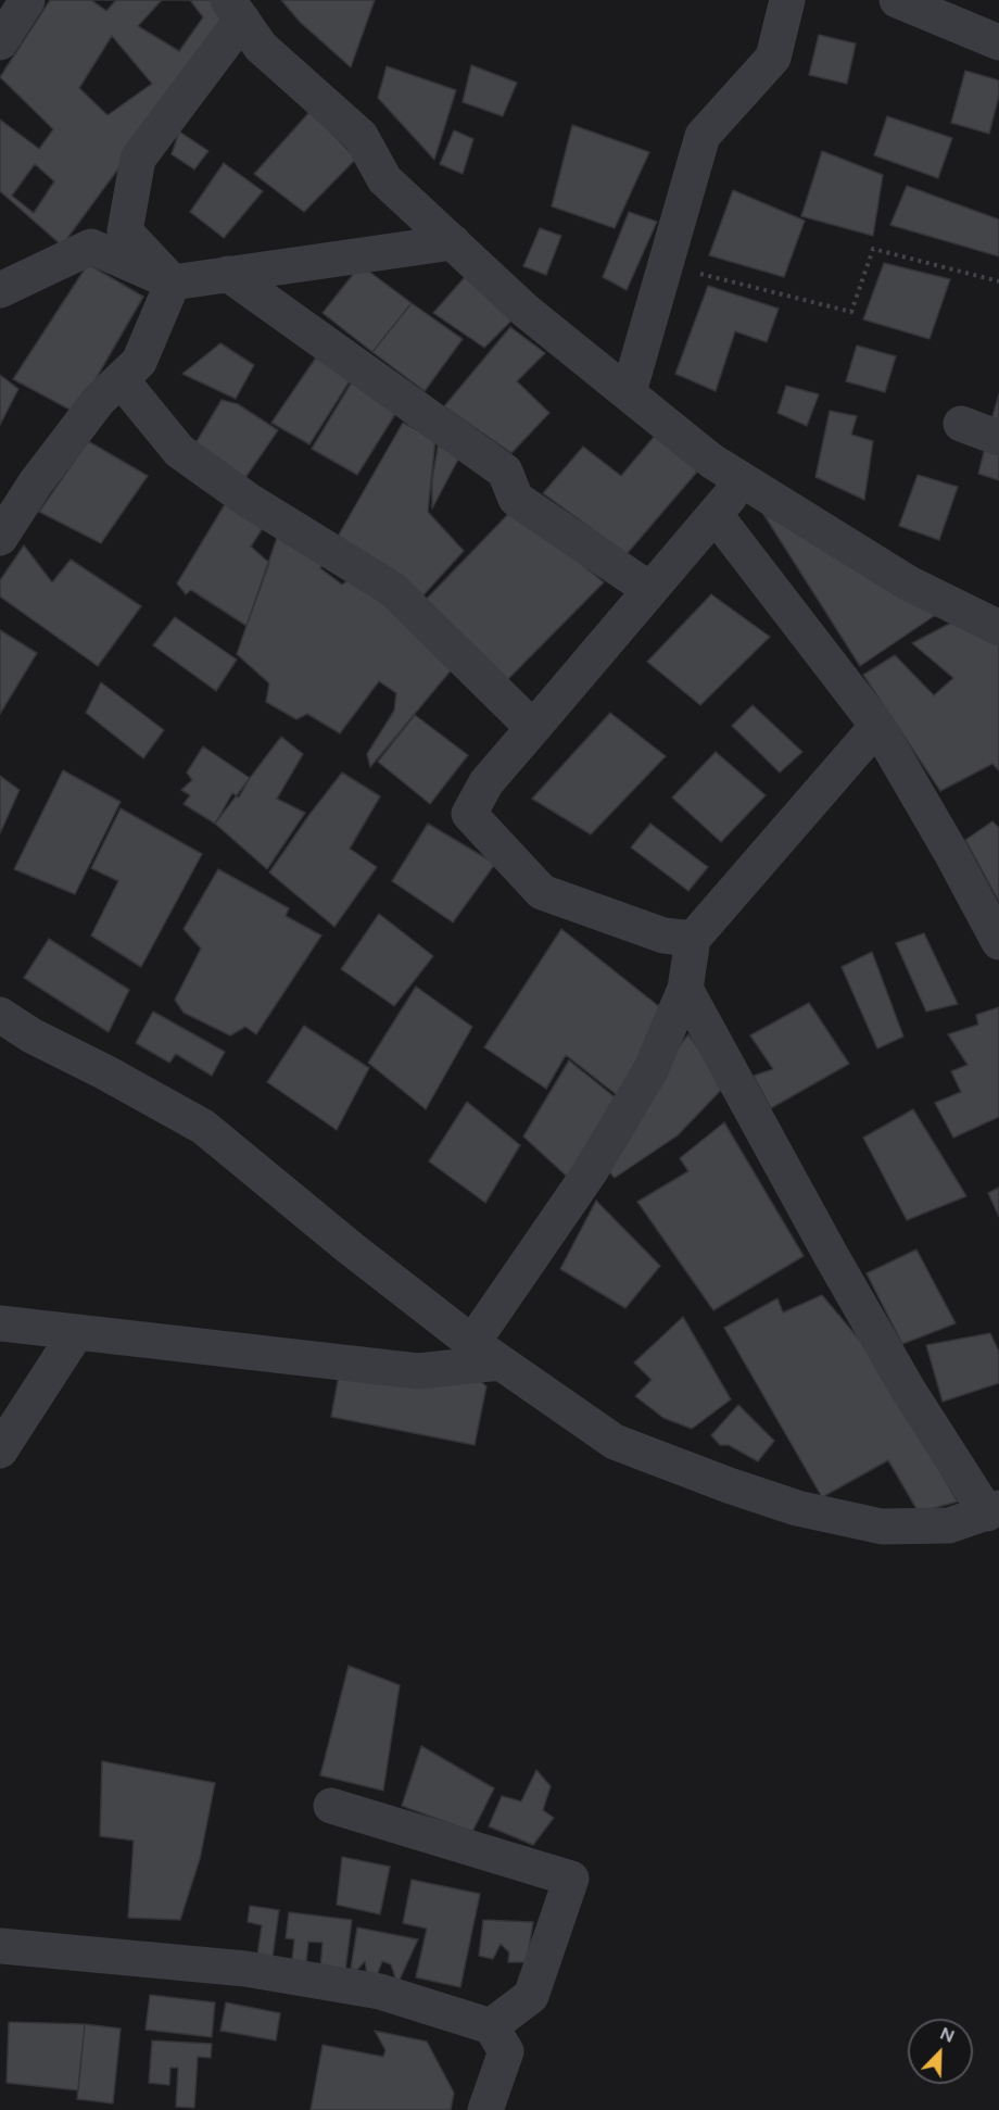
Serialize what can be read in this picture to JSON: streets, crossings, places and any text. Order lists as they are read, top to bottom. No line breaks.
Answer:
{"north":"top right"}
